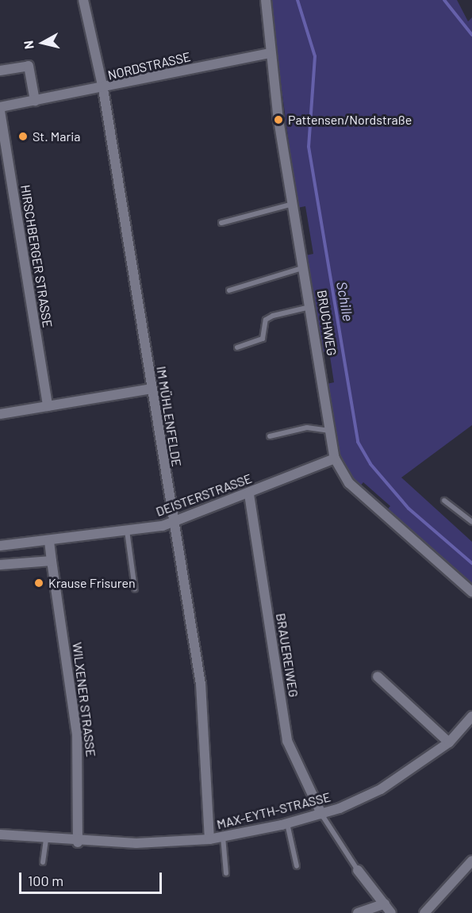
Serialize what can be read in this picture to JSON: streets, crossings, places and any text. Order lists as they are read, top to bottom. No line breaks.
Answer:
{"streets":{"street":["NORDSTRASSE","HIRSCHBERGER STRASSE","BRUCHWEG","IM MÜHLENFELDE","DEISTERSTRASSE","BRAUEREIWEG","WILXENER STRASSE","MAX-EYTH-STRASSE"]},"crossings":[["NORDSTRASSE","BRUCHWEG"],["NORDSTRASSE","IM MÜHLENFELDE"],["BRUCHWEG","DEISTERSTRASSE"],["IM MÜHLENFELDE","DEISTERSTRASSE"],["IM MÜHLENFELDE","MAX-EYTH-STRASSE"],["DEISTERSTRASSE","BRAUEREIWEG"],["DEISTERSTRASSE","WILXENER STRASSE"],["BRAUEREIWEG","MAX-EYTH-STRASSE"],["WILXENER STRASSE","MAX-EYTH-STRASSE"]],"water":["Schille"],"places":["Pattensen/Nordstraße","St. Maria","Krause Frisuren"],"scale_bar":"100 m","north":"left"}
